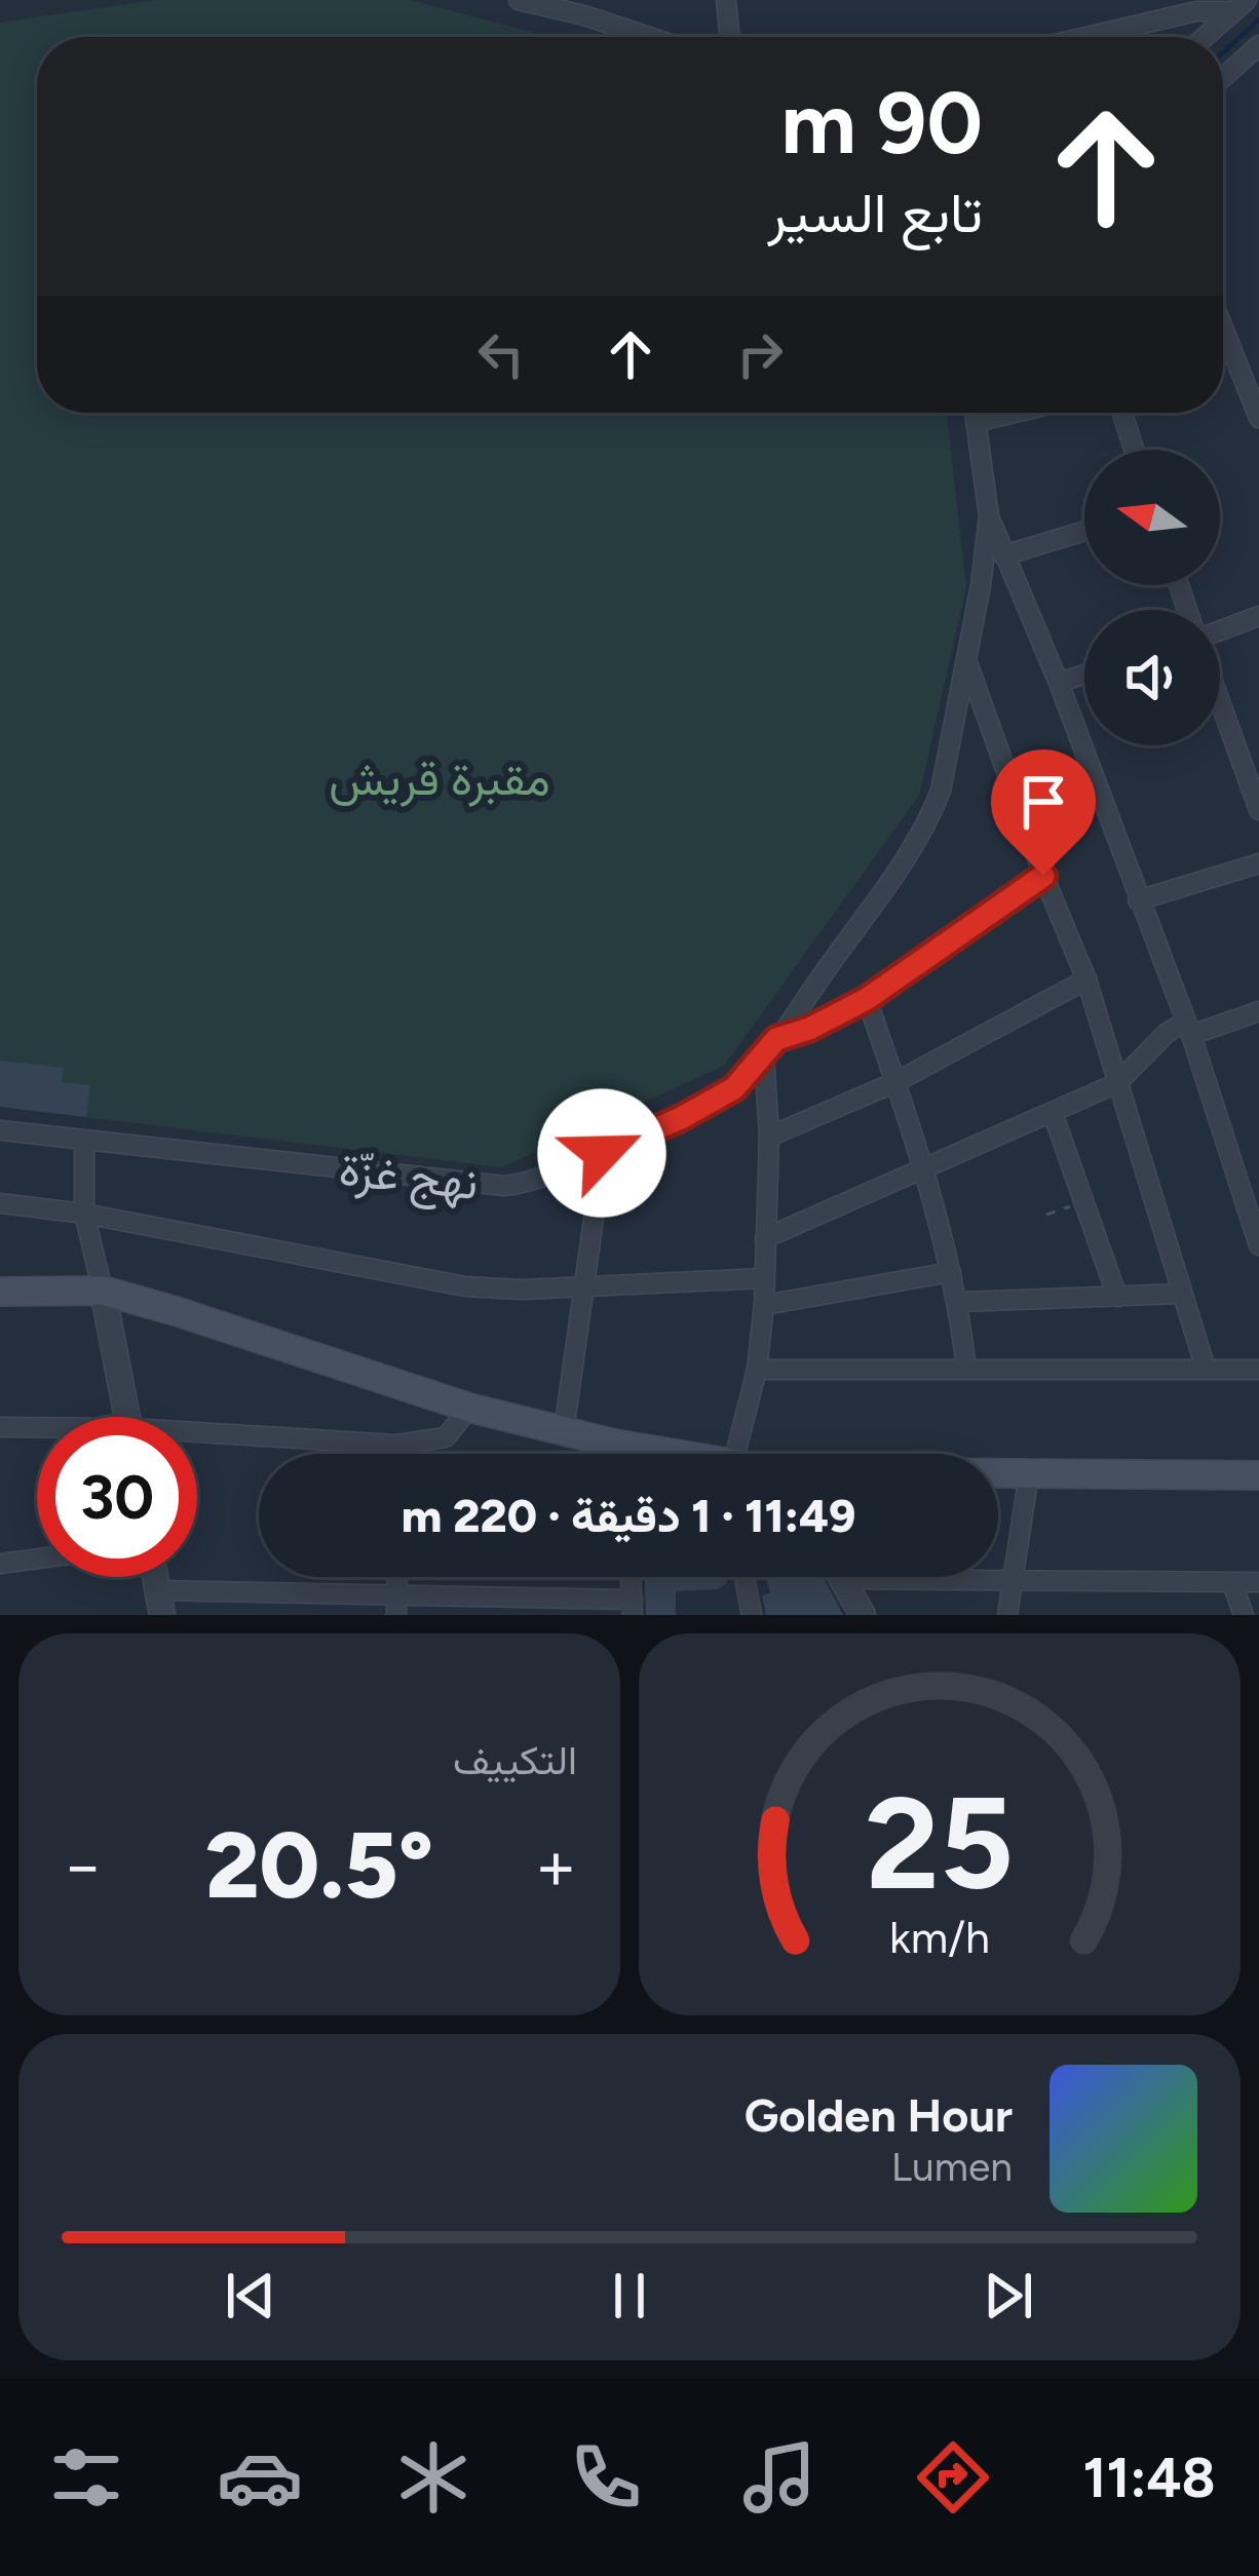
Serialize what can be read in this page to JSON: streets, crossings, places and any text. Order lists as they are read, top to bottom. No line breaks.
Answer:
{"streets":{"street":["نهج غزّة"]},"parks":["مقبرة قريش"],"north":"left","page":{"turn":["90 m","تابع السير"],"limit":"30","trip":"11:49 · 1 دقيقة · 220 m","tile":"التكييف","heat":["−","20.5°","+"],"song":["Golden Hour","Lumen"],"tabs":"11:48","gauge":["25","km/h"]}}
